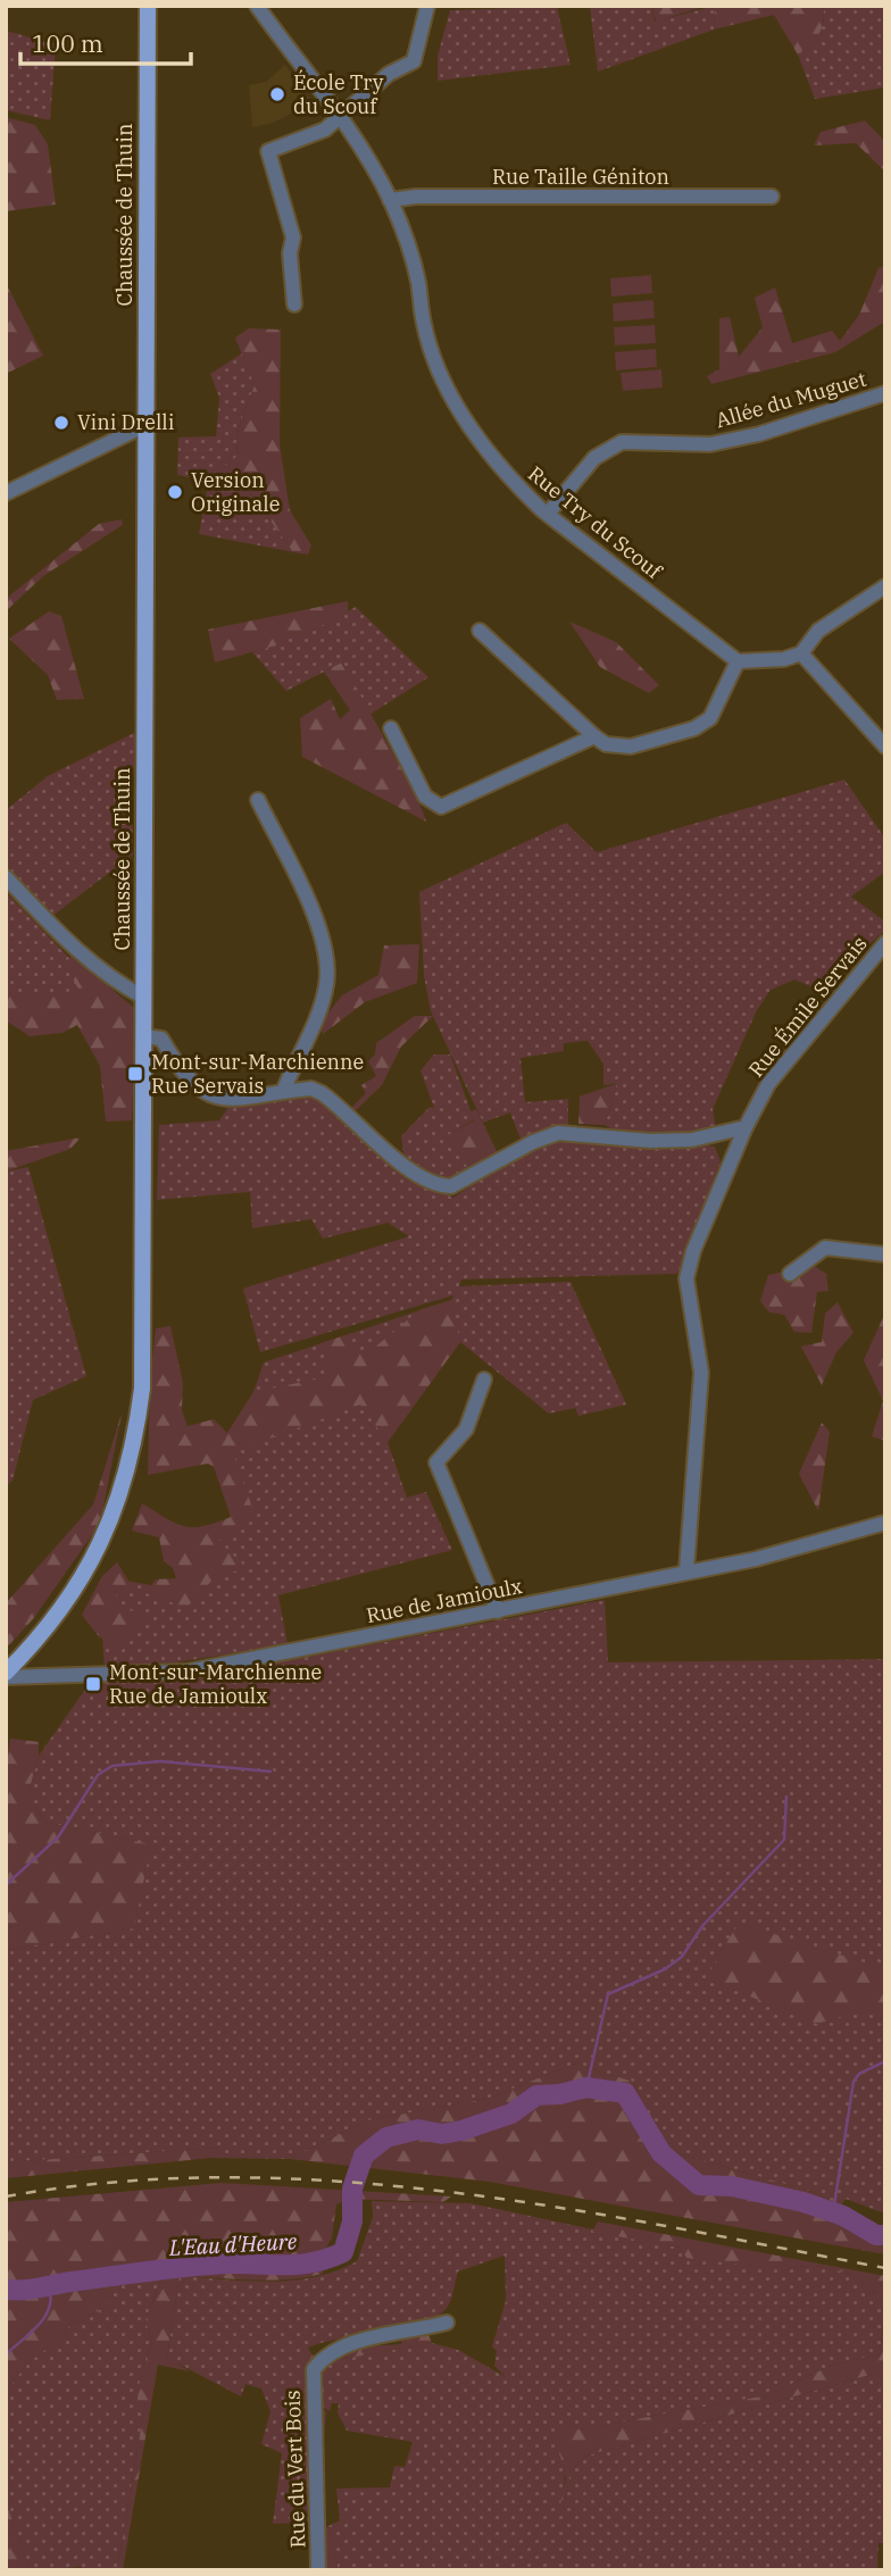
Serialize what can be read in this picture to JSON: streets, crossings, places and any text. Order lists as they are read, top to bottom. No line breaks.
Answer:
{"streets":{"main road":["Chaussée de Thuin"],"street":["Rue Taille Géniton","Allée du Muguet","Rue Try du Scouf","Rue Émile Servais","Rue de Jamioulx","Rue du Vert Bois"]},"crossings":[["Rue Taille Géniton","Rue Try du Scouf"],["Chaussée de Thuin","Rue de Jamioulx"],["Allée du Muguet","Rue Try du Scouf"],["Rue Émile Servais","Rue de Jamioulx"]],"water":["L'Eau d'Heure"],"places":{"other":["École Try du Scouf","Vini Drelli","Version Originale"],"transit":["Mont-sur-Marchienne Rue Servais","Mont-sur-Marchienne Rue de Jamioulx"]},"scale_bar":"100 m"}
